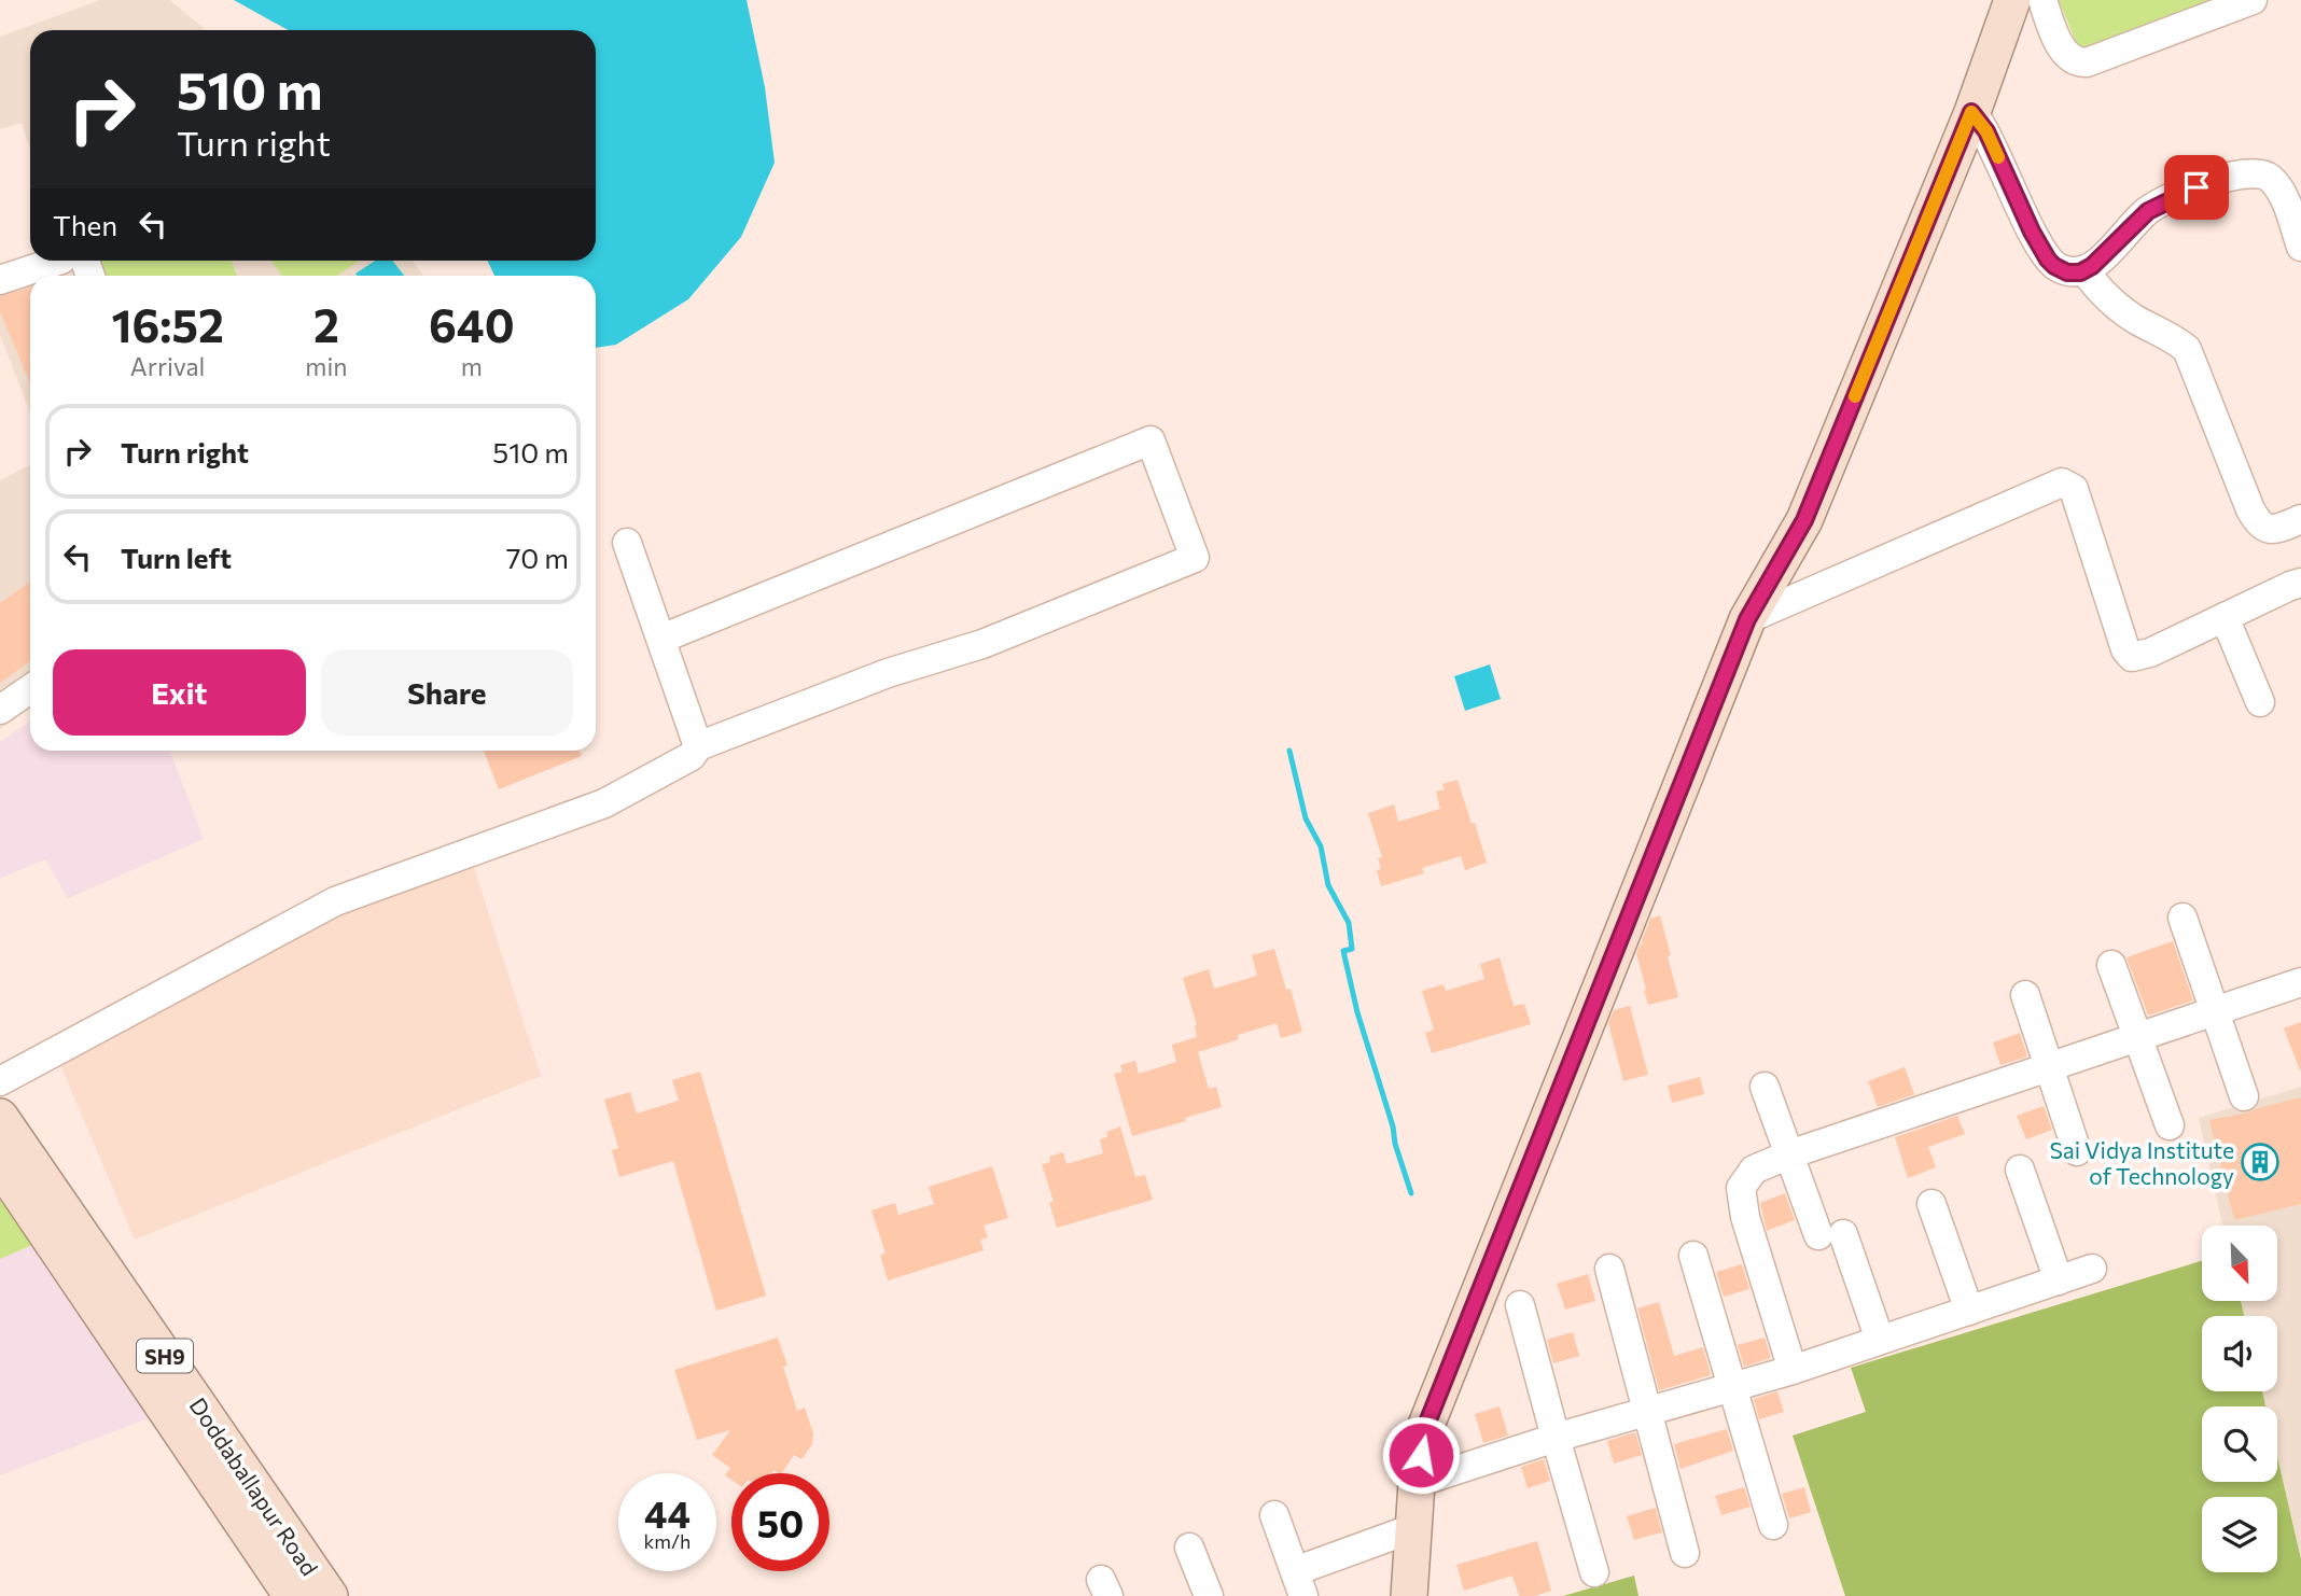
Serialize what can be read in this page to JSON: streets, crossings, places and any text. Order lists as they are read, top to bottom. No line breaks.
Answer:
{"streets":{"main road":["SH9","Doddaballapur Road"]},"places":{"building":["Sai Vidya Institute of Technology"]},"north":"bottom right","page":{"turn":["510 m","Turn right"],"then":"Then","eta":["16:52","Arrival","2","min","640","m"],"list":[{"name":"Turn right","value":"510 m"},{"name":"Turn left","value":"70 m"}],"buttons":["Exit","Share"],"speed":"44 km/h","limit":"50"}}
